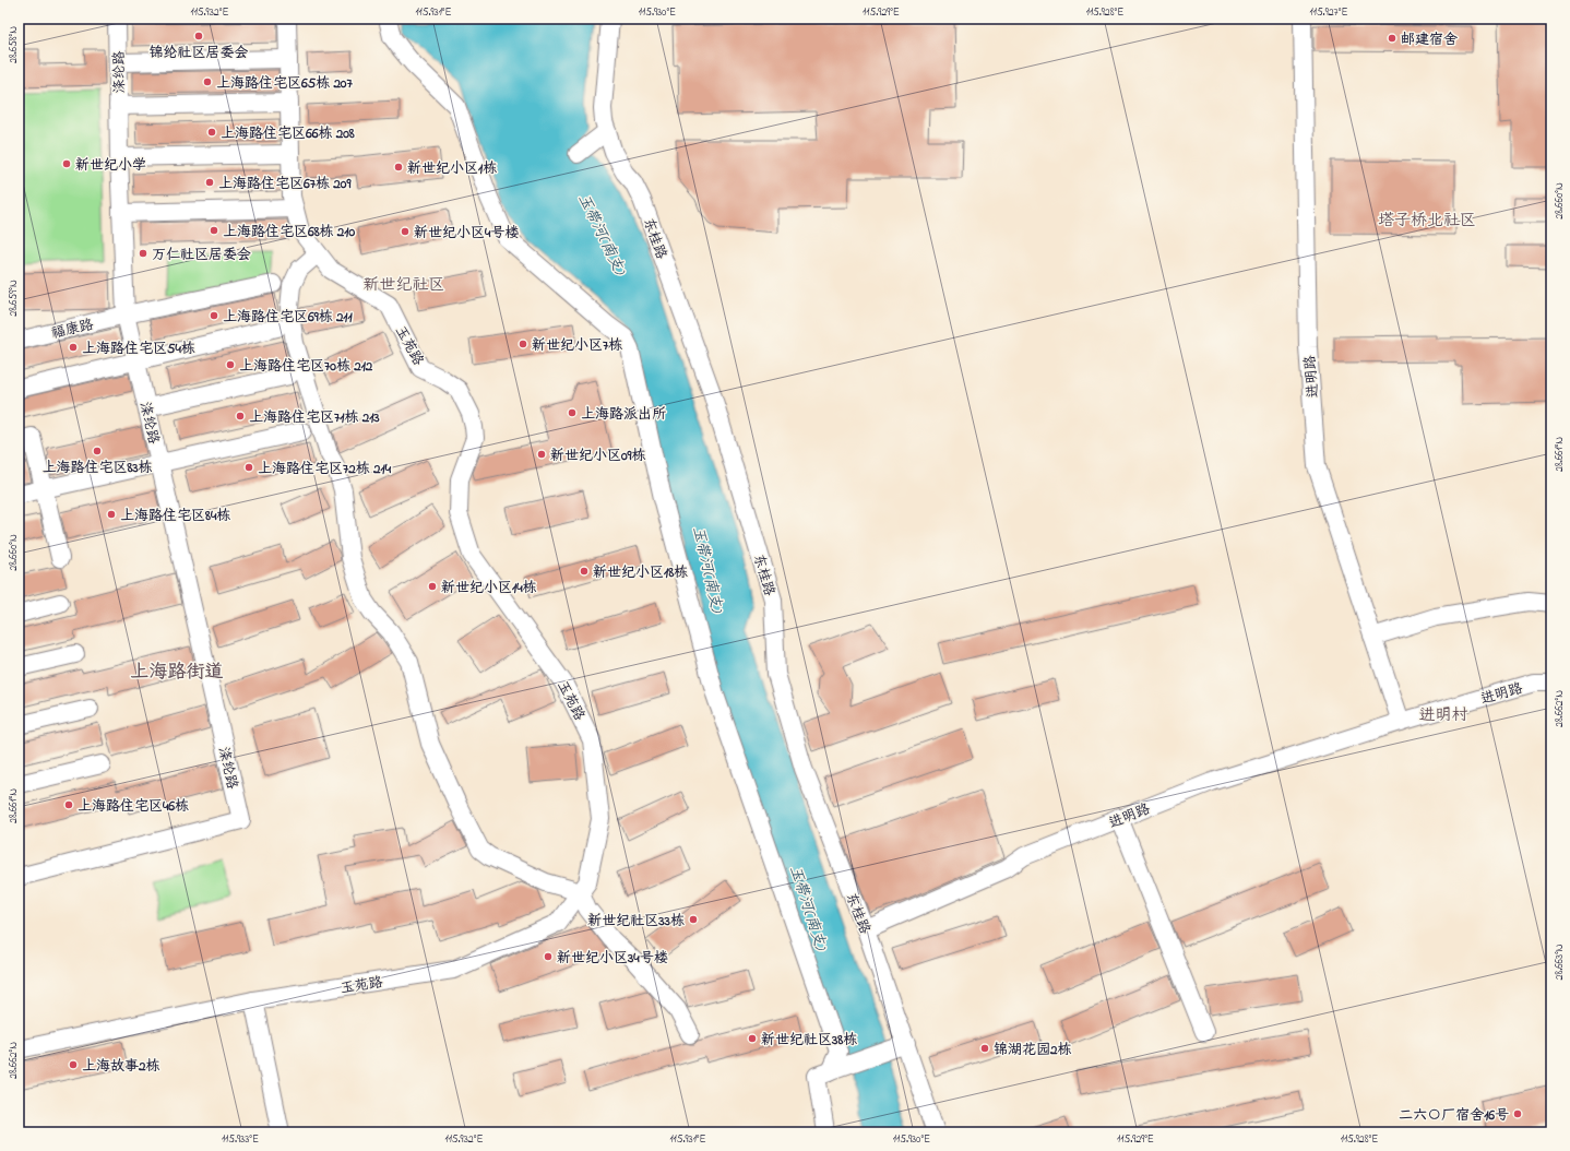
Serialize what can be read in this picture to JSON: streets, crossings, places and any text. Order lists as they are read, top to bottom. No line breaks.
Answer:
{"streets":{"street":["涤纶路","东桂路","福康路","玉苑路","进明路"]},"crossings":[["涤纶路","福康路"],["东桂路","进明路"]],"districts":["塔子桥北社区","新世纪社区","上海路街道","进明村"],"water":["玉带河(南支)"],"places":["锦纶社区居委会","邮建宿舍","上海路住宅区65栋 207","上海路住宅区66栋 208","新世纪小学","新世纪小区1栋","上海路住宅区67栋 209","上海路住宅区68栋 210","新世纪小区4号楼","万仁社区居委会","上海路住宅区69栋 211","新世纪小区7栋","上海路住宅区54栋","上海路住宅区70栋 212","上海路派出所","上海路住宅区71栋 213","上海路住宅区83栋","新世纪小区09栋","上海路住宅区72栋 214","上海路住宅区84栋","新世纪小区18栋","新世纪小区14栋","上海路住宅区46栋","新世纪社区33栋","新世纪小区34号楼","新世纪社区38栋","锦湖花园2栋","上海故事2栋","二六〇厂宿舍16号"],"coordinates":["115.932°E","115.931°E","115.930°E","115.929°E","115.928°E","115.927°E","28.658°N","28.660°N","28.659°N","28.661°N","28.662°N","28.663°N","115.933°E"]}
